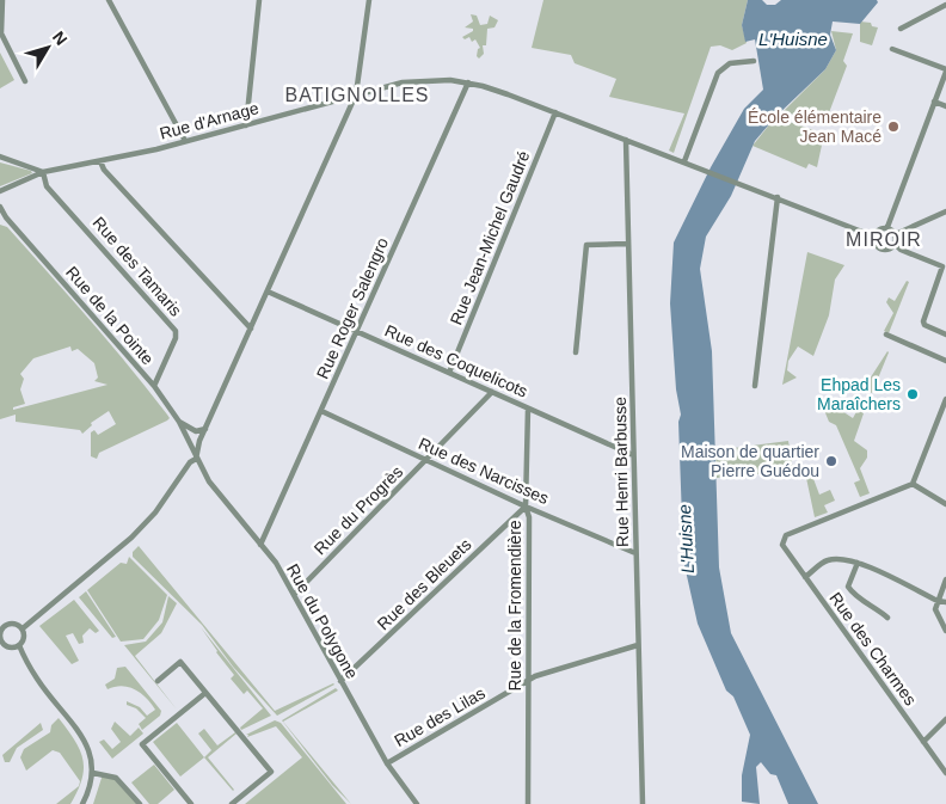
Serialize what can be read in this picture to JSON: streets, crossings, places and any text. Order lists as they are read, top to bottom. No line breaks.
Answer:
{"streets":{"street":["Rue d'Arnage","Rue Jean-Michel Gaudré","Rue des Tamaris","Rue Roger Salengro","Rue de la Pointe","Rue des Coquelicots","Rue des Narcisses","Rue Henri Barbusse","Rue du Progrès","Rue des Bleuets","Rue de la Fromendière","Rue du Polygone","Rue des Charmes","Rue des Lilas"]},"crossings":[["Rue d'Arnage","Rue Jean-Michel Gaudré"],["Rue d'Arnage","Rue des Tamaris"],["Rue d'Arnage","Rue Roger Salengro"],["Rue d'Arnage","Rue Henri Barbusse"],["Rue Jean-Michel Gaudré","Rue des Coquelicots"],["Rue des Tamaris","Rue de la Pointe"],["Rue Roger Salengro","Rue des Coquelicots"],["Rue Roger Salengro","Rue des Narcisses"],["Rue Roger Salengro","Rue du Polygone"],["Rue de la Pointe","Rue du Polygone"],["Rue des Coquelicots","Rue Henri Barbusse"],["Rue des Coquelicots","Rue du Progrès"],["Rue des Coquelicots","Rue de la Fromendière"],["Rue des Narcisses","Rue Henri Barbusse"],["Rue des Narcisses","Rue du Progrès"],["Rue des Narcisses","Rue des Bleuets"],["Rue des Narcisses","Rue de la Fromendière"],["Rue Henri Barbusse","Rue des Lilas"],["Rue du Progrès","Rue du Polygone"],["Rue des Bleuets","Rue de la Fromendière"],["Rue des Bleuets","Rue du Polygone"],["Rue de la Fromendière","Rue des Lilas"],["Rue du Polygone","Rue des Lilas"]],"districts":["BATIGNOLLES","MIROIR"],"water":["L'Huisne"],"places":["École élémentaire Jean Macé","Ehpad Les Maraîchers","Maison de quartier Pierre Guédou"],"north":"top right"}
